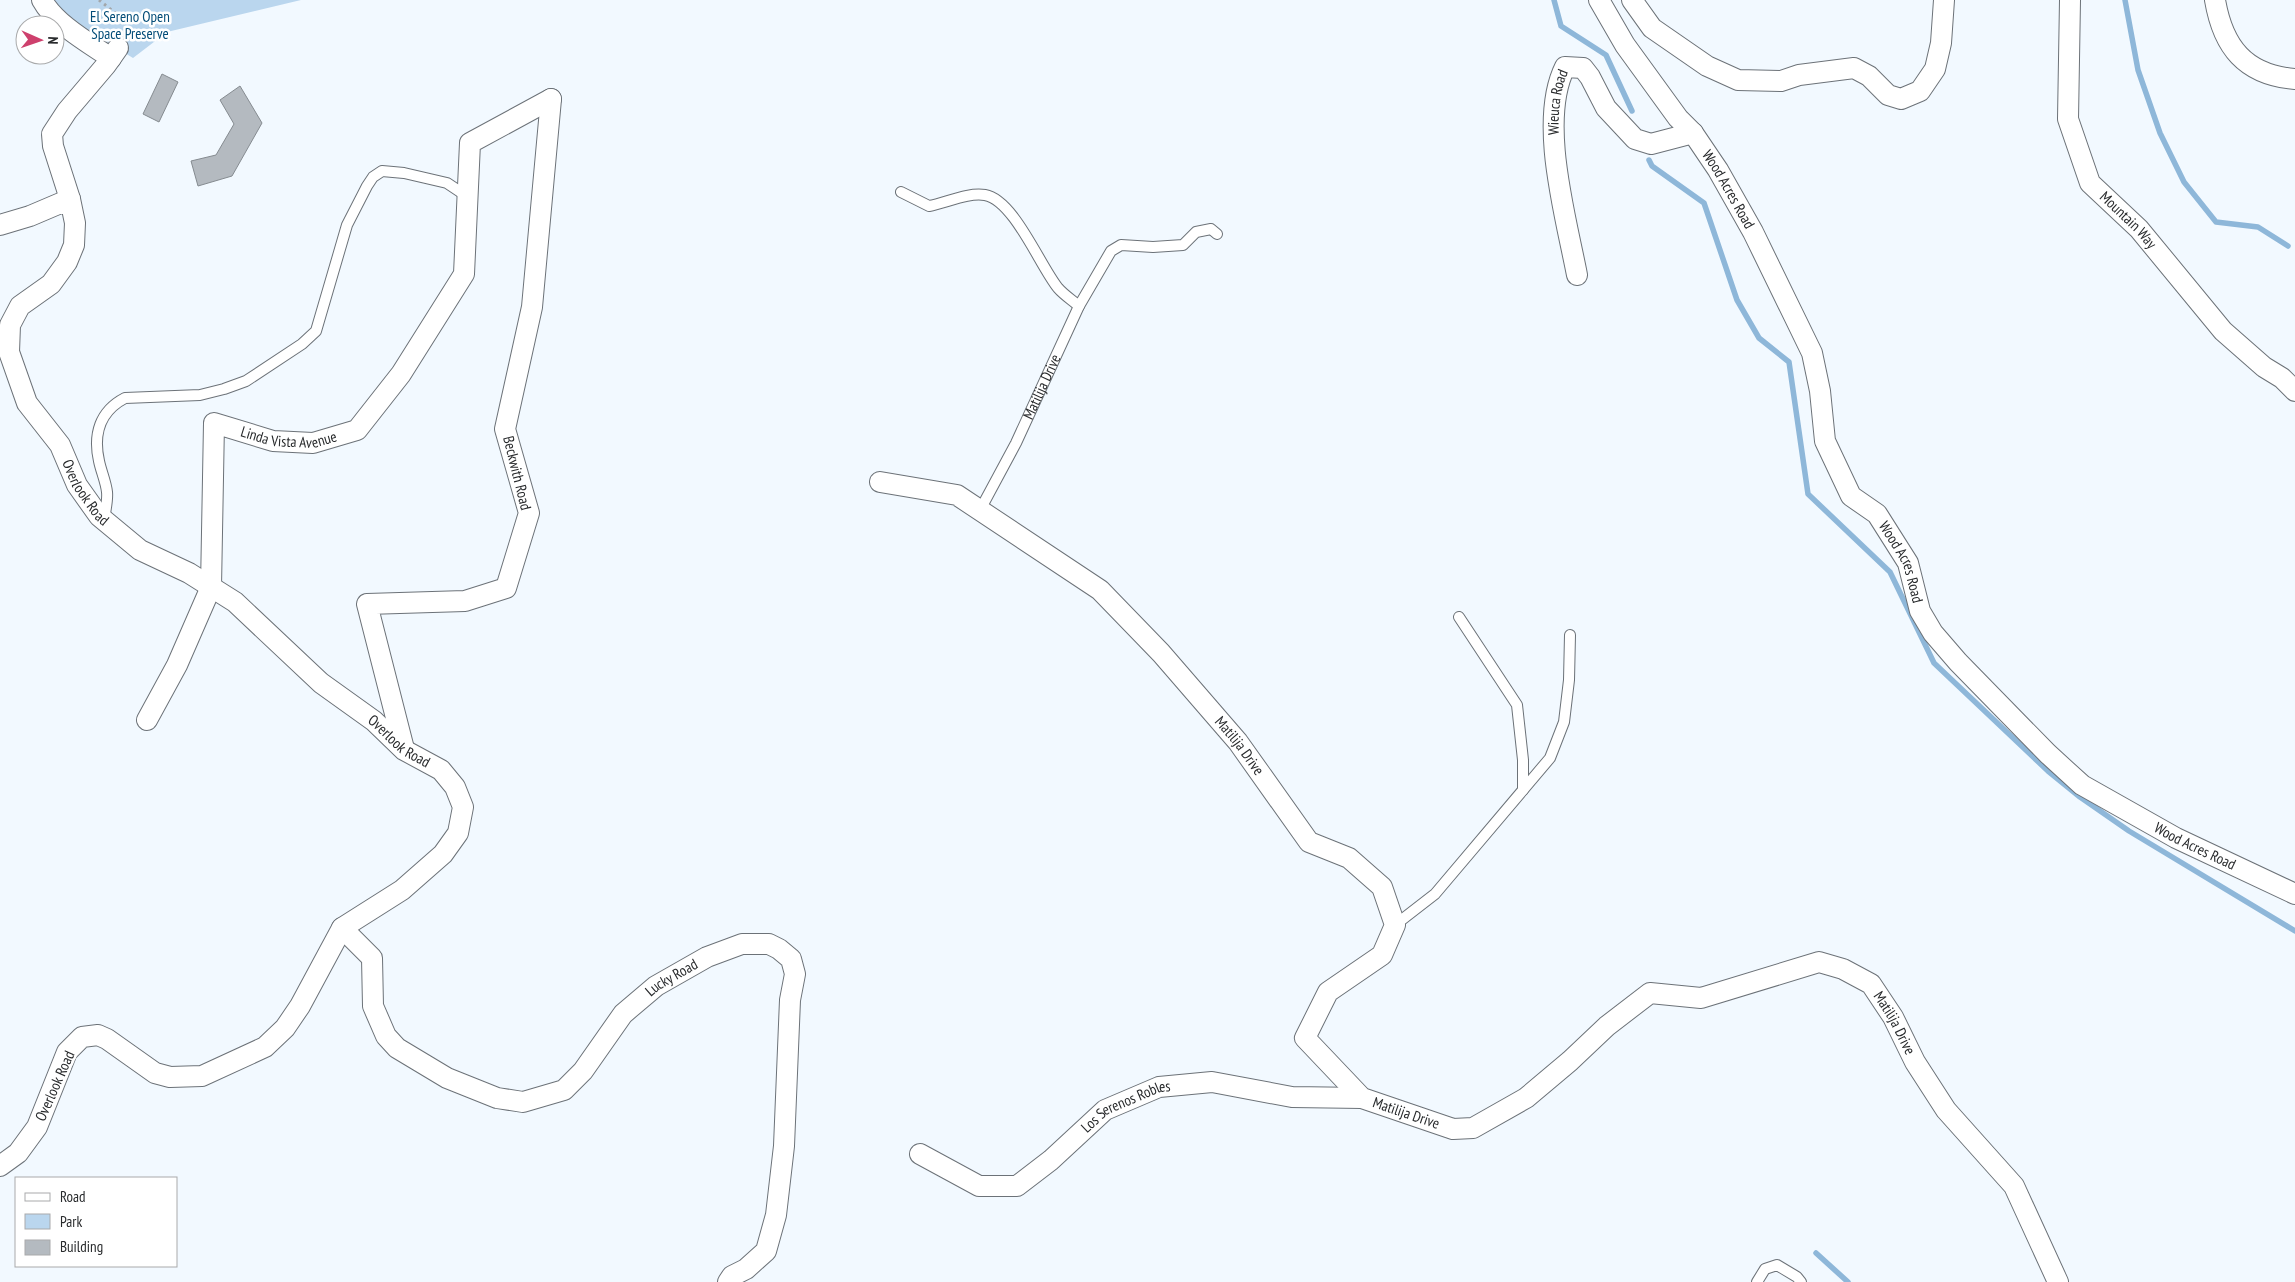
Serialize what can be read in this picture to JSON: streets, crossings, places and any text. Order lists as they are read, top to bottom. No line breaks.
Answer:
{"streets":{"street":["Wieuca Road","Wood Acres Road","Mountain Way","Matilija Drive","Linda Vista Avenue","Beckwith Road","Overlook Road","Lucky Road","Los Serenos Robles"]},"crossings":[["Wieuca Road","Wood Acres Road"],["Matilija Drive","Los Serenos Robles"],["Linda Vista Avenue","Beckwith Road"],["Linda Vista Avenue","Overlook Road"],["Beckwith Road","Overlook Road"],["Overlook Road","Lucky Road"]],"parks":["El Sereno Open Space Preserve"],"legend":["Road","Park","Building"],"north":"right"}
